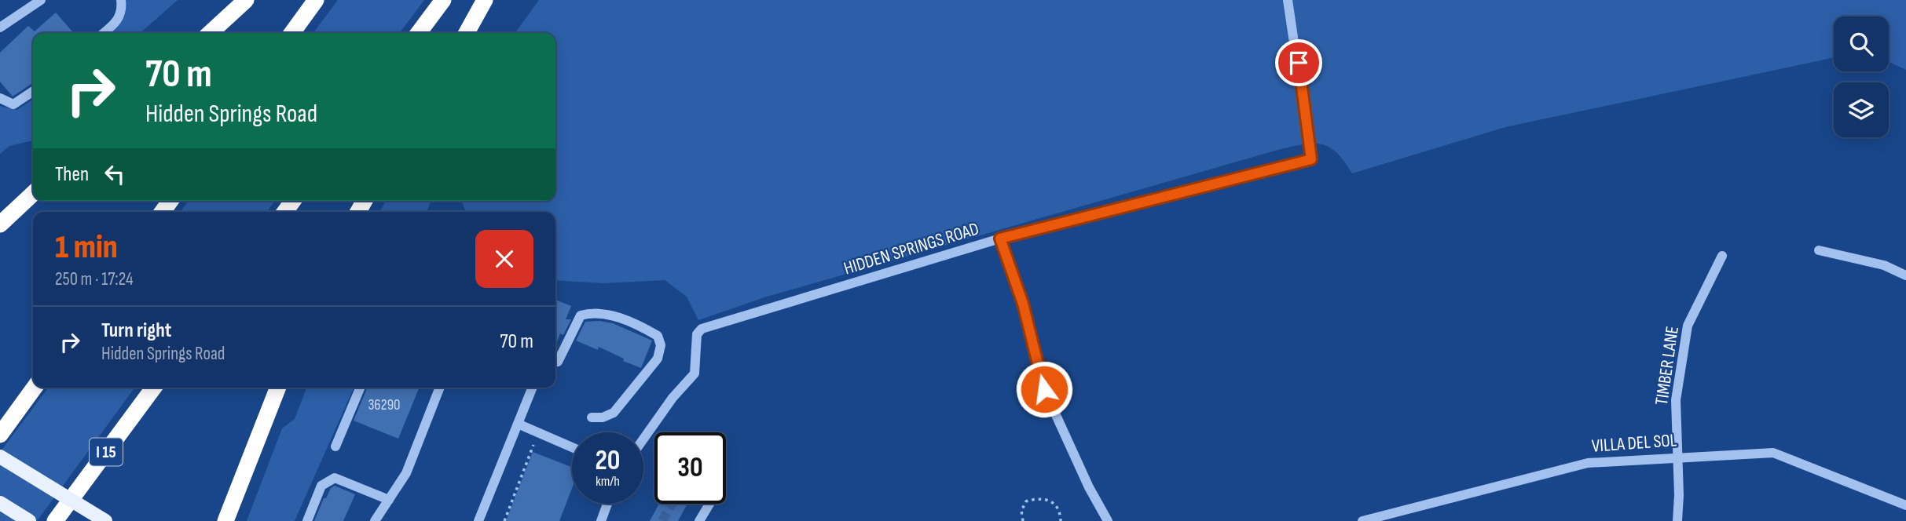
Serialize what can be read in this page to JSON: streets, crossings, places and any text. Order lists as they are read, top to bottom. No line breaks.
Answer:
{"streets":{"highway":["I 15"],"street":["HIDDEN SPRINGS ROAD","TIMBER LANE","VILLA DEL SOL"]},"crossings":[["TIMBER LANE","VILLA DEL SOL"]],"house_numbers":["36290"],"page":{"turn":["70 m","Hidden Springs Road"],"then":"Then","heading":["1 min","250 m · 17:24"],"list":[{"name":"Turn right","note":"Hidden Springs Road","value":"70 m"}],"speed":"20 km/h","limit":"30"}}
